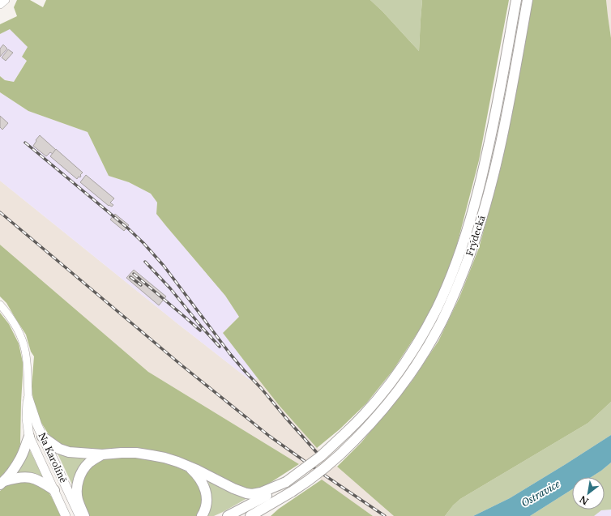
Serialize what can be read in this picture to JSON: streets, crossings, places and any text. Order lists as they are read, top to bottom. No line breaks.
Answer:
{"streets":{"main road":["Frýdecká"],"street":["Na Karolíně"]},"water":["Ostravice"],"north":"bottom left"}
